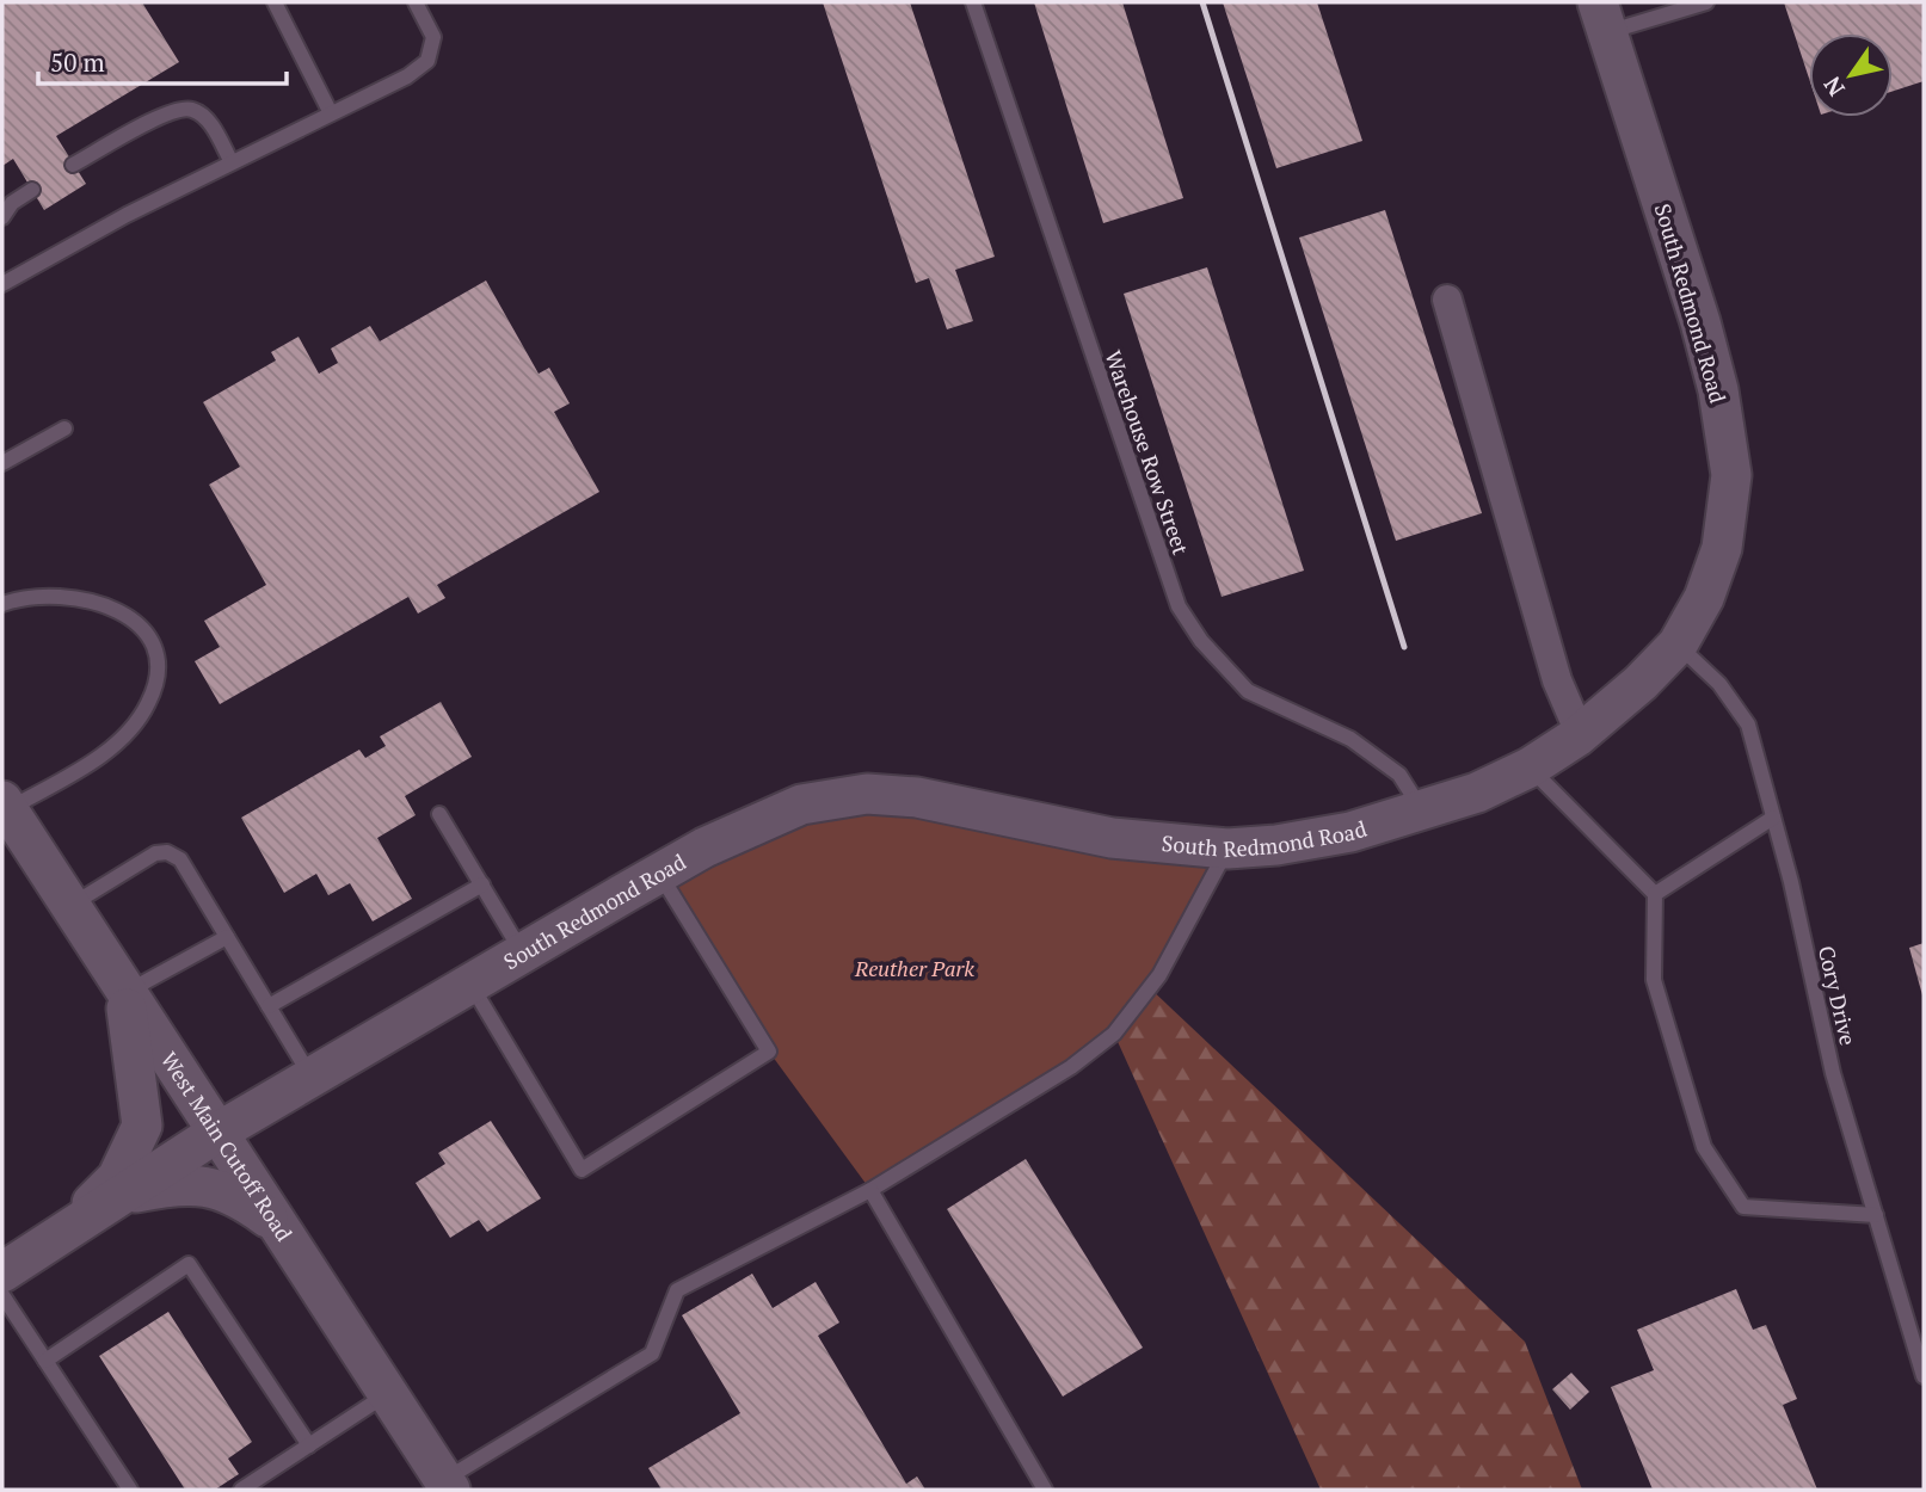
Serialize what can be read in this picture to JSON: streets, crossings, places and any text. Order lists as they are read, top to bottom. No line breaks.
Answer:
{"streets":{"street":["South Redmond Road","West Main Cutoff Road"],"lane":["Warehouse Row Street","Cory Drive"]},"crossings":[["South Redmond Road","Warehouse Row Street"],["South Redmond Road","Cory Drive"],["South Redmond Road","West Main Cutoff Road"]],"parks":["Reuther Park"],"scale_bar":"50 m","north":"bottom left"}
